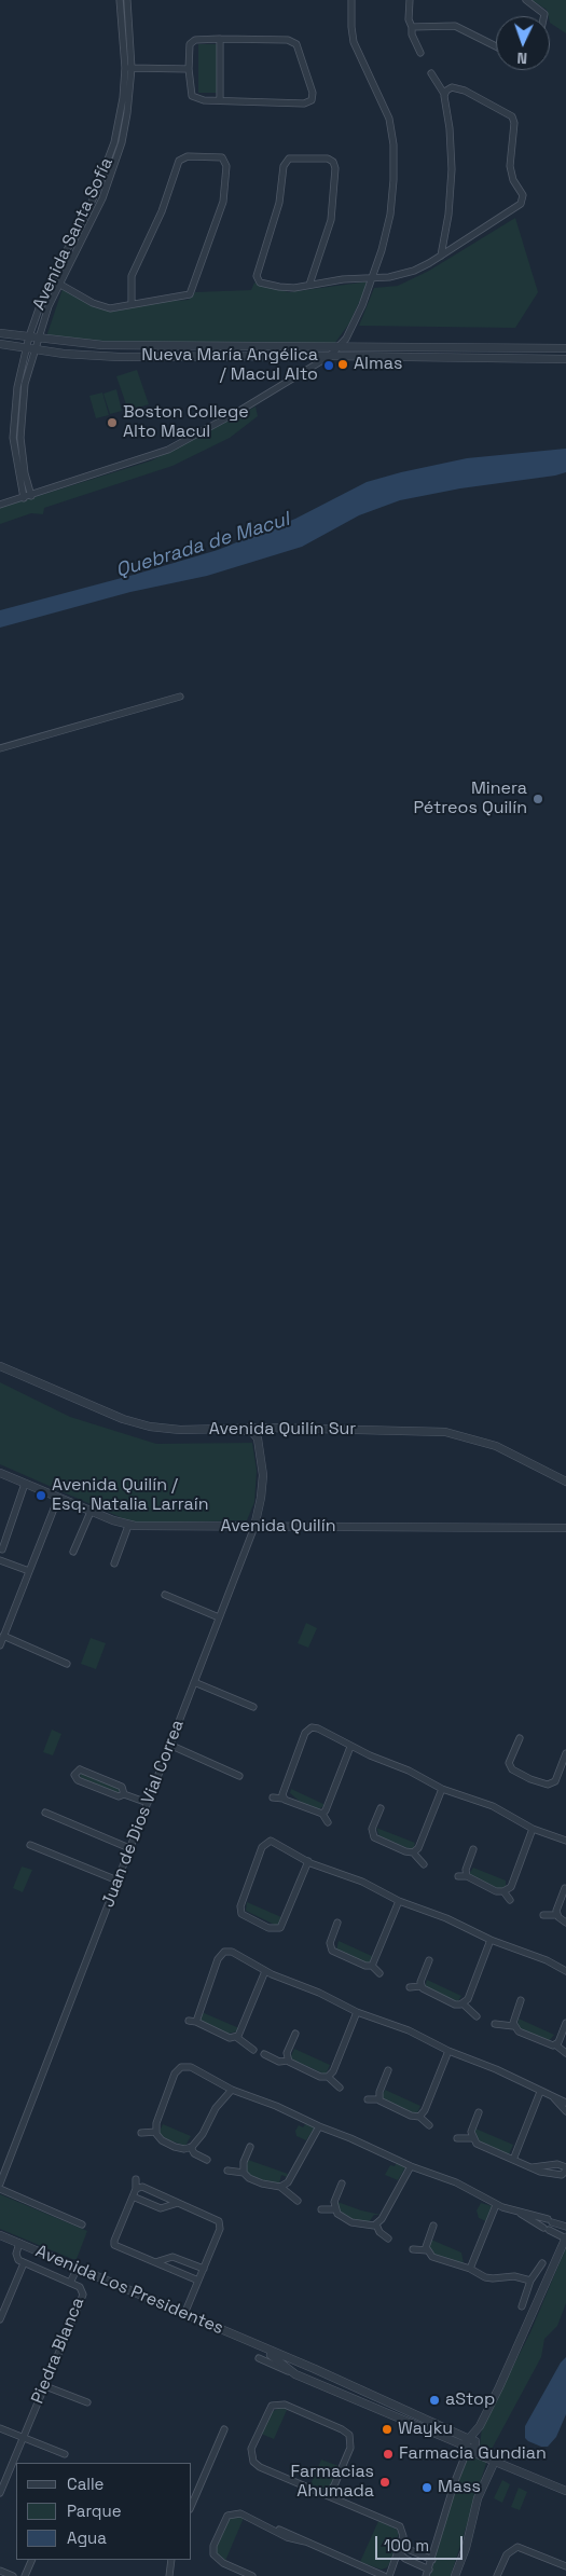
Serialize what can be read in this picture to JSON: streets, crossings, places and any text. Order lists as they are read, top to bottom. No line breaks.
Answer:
{"streets":{"street":["Avenida Santa Sofía","Avenida Quilín Sur","Avenida Quilín","Juan de Dios Vial Correa","Avenida Los Presidentes","Piedra Blanca"]},"crossings":[["Avenida Quilín","Juan de Dios Vial Correa"]],"water":["Quebrada de Macul"],"places":["Almas","Nueva María Angélica / Macul Alto","Boston College Alto Macul","Minera Pétreos Quilín","Avenida Quilín / Esq. Natalia Larraín","aStop","Wayku","Farmacia Gundian","Farmacias Ahumada","Mass"],"legend":["Calle","Parque","Agua"],"scale_bar":"100 m","north":"bottom"}
